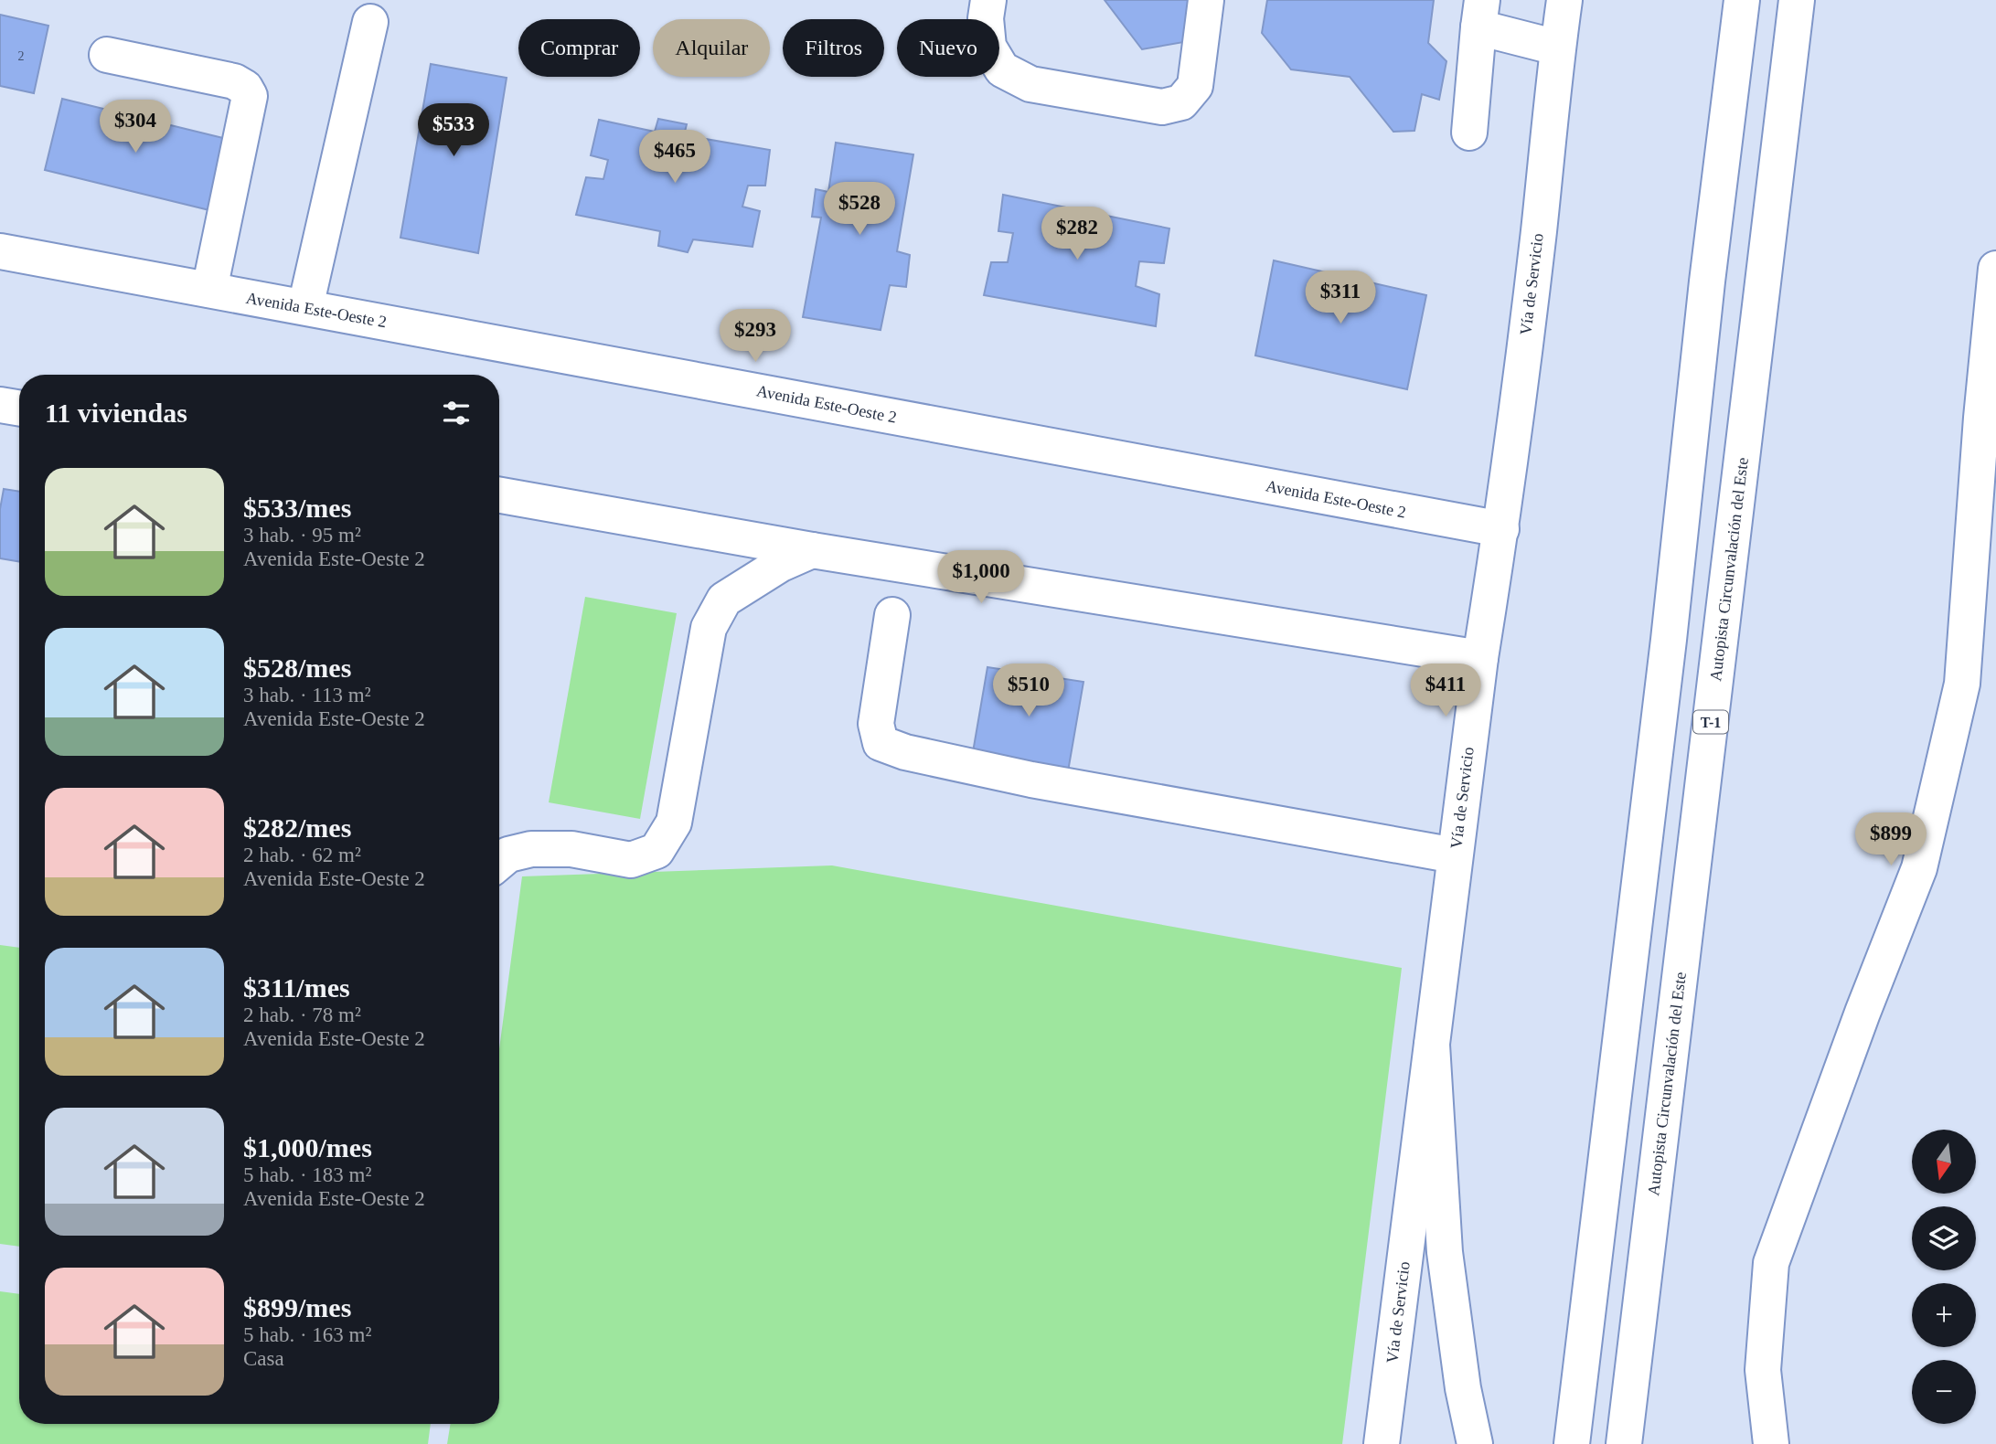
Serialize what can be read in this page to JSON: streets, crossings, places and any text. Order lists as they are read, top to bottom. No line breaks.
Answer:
{"streets":{"main road":["Vía de Servicio","Avenida Este-Oeste 2","Autopista Circunvalación del Este","T-1"]},"crossings":[["Vía de Servicio","Avenida Este-Oeste 2"]],"house_numbers":["2"],"north":"bottom","page":{"chip":["Comprar","Alquilar","Filtros","Nuevo"],"price":["$304","$533","$465","$528","$282","$311","$293","$1,000","$510","$411","$899"],"heading":"11 viviendas","list":[{"name":"$533/mes","note":"3 hab. · 95 m² · Avenida Este-Oeste 2"},{"name":"$528/mes","note":"3 hab. · 113 m² · Avenida Este-Oeste 2"},{"name":"$282/mes","note":"2 hab. · 62 m² · Avenida Este-Oeste 2"},{"name":"$311/mes","note":"2 hab. · 78 m² · Avenida Este-Oeste 2"},{"name":"$1,000/mes","note":"5 hab. · 183 m² · Avenida Este-Oeste 2"},{"name":"$899/mes","note":"5 hab. · 163 m² · Casa"}],"map_buttons":["+","−"]}}
